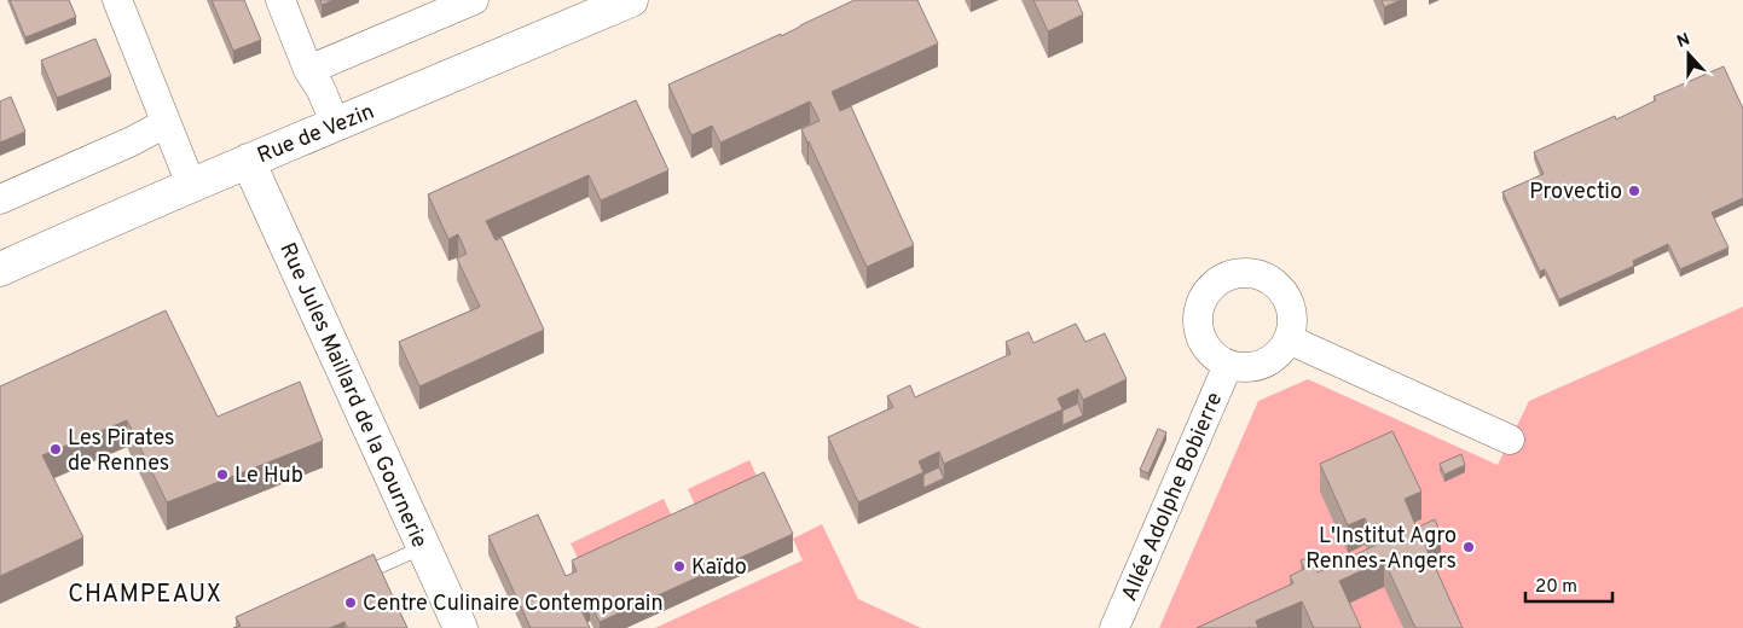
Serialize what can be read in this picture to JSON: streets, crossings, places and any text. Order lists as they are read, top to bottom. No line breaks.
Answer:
{"streets":{"main road":["Rue de Vezin","Rue Jules Maillard de la Gournerie"],"street":["Allée Adolphe Bobierre"]},"crossings":[["Rue de Vezin","Rue Jules Maillard de la Gournerie"]],"districts":["CHAMPEAUX"],"places":["Provectio","Les Pirates de Rennes","Le Hub","L'Institut Agro Rennes-Angers","Kaïdo","Centre Culinaire Contemporain"],"scale_bar":"20 m","north":"top"}
